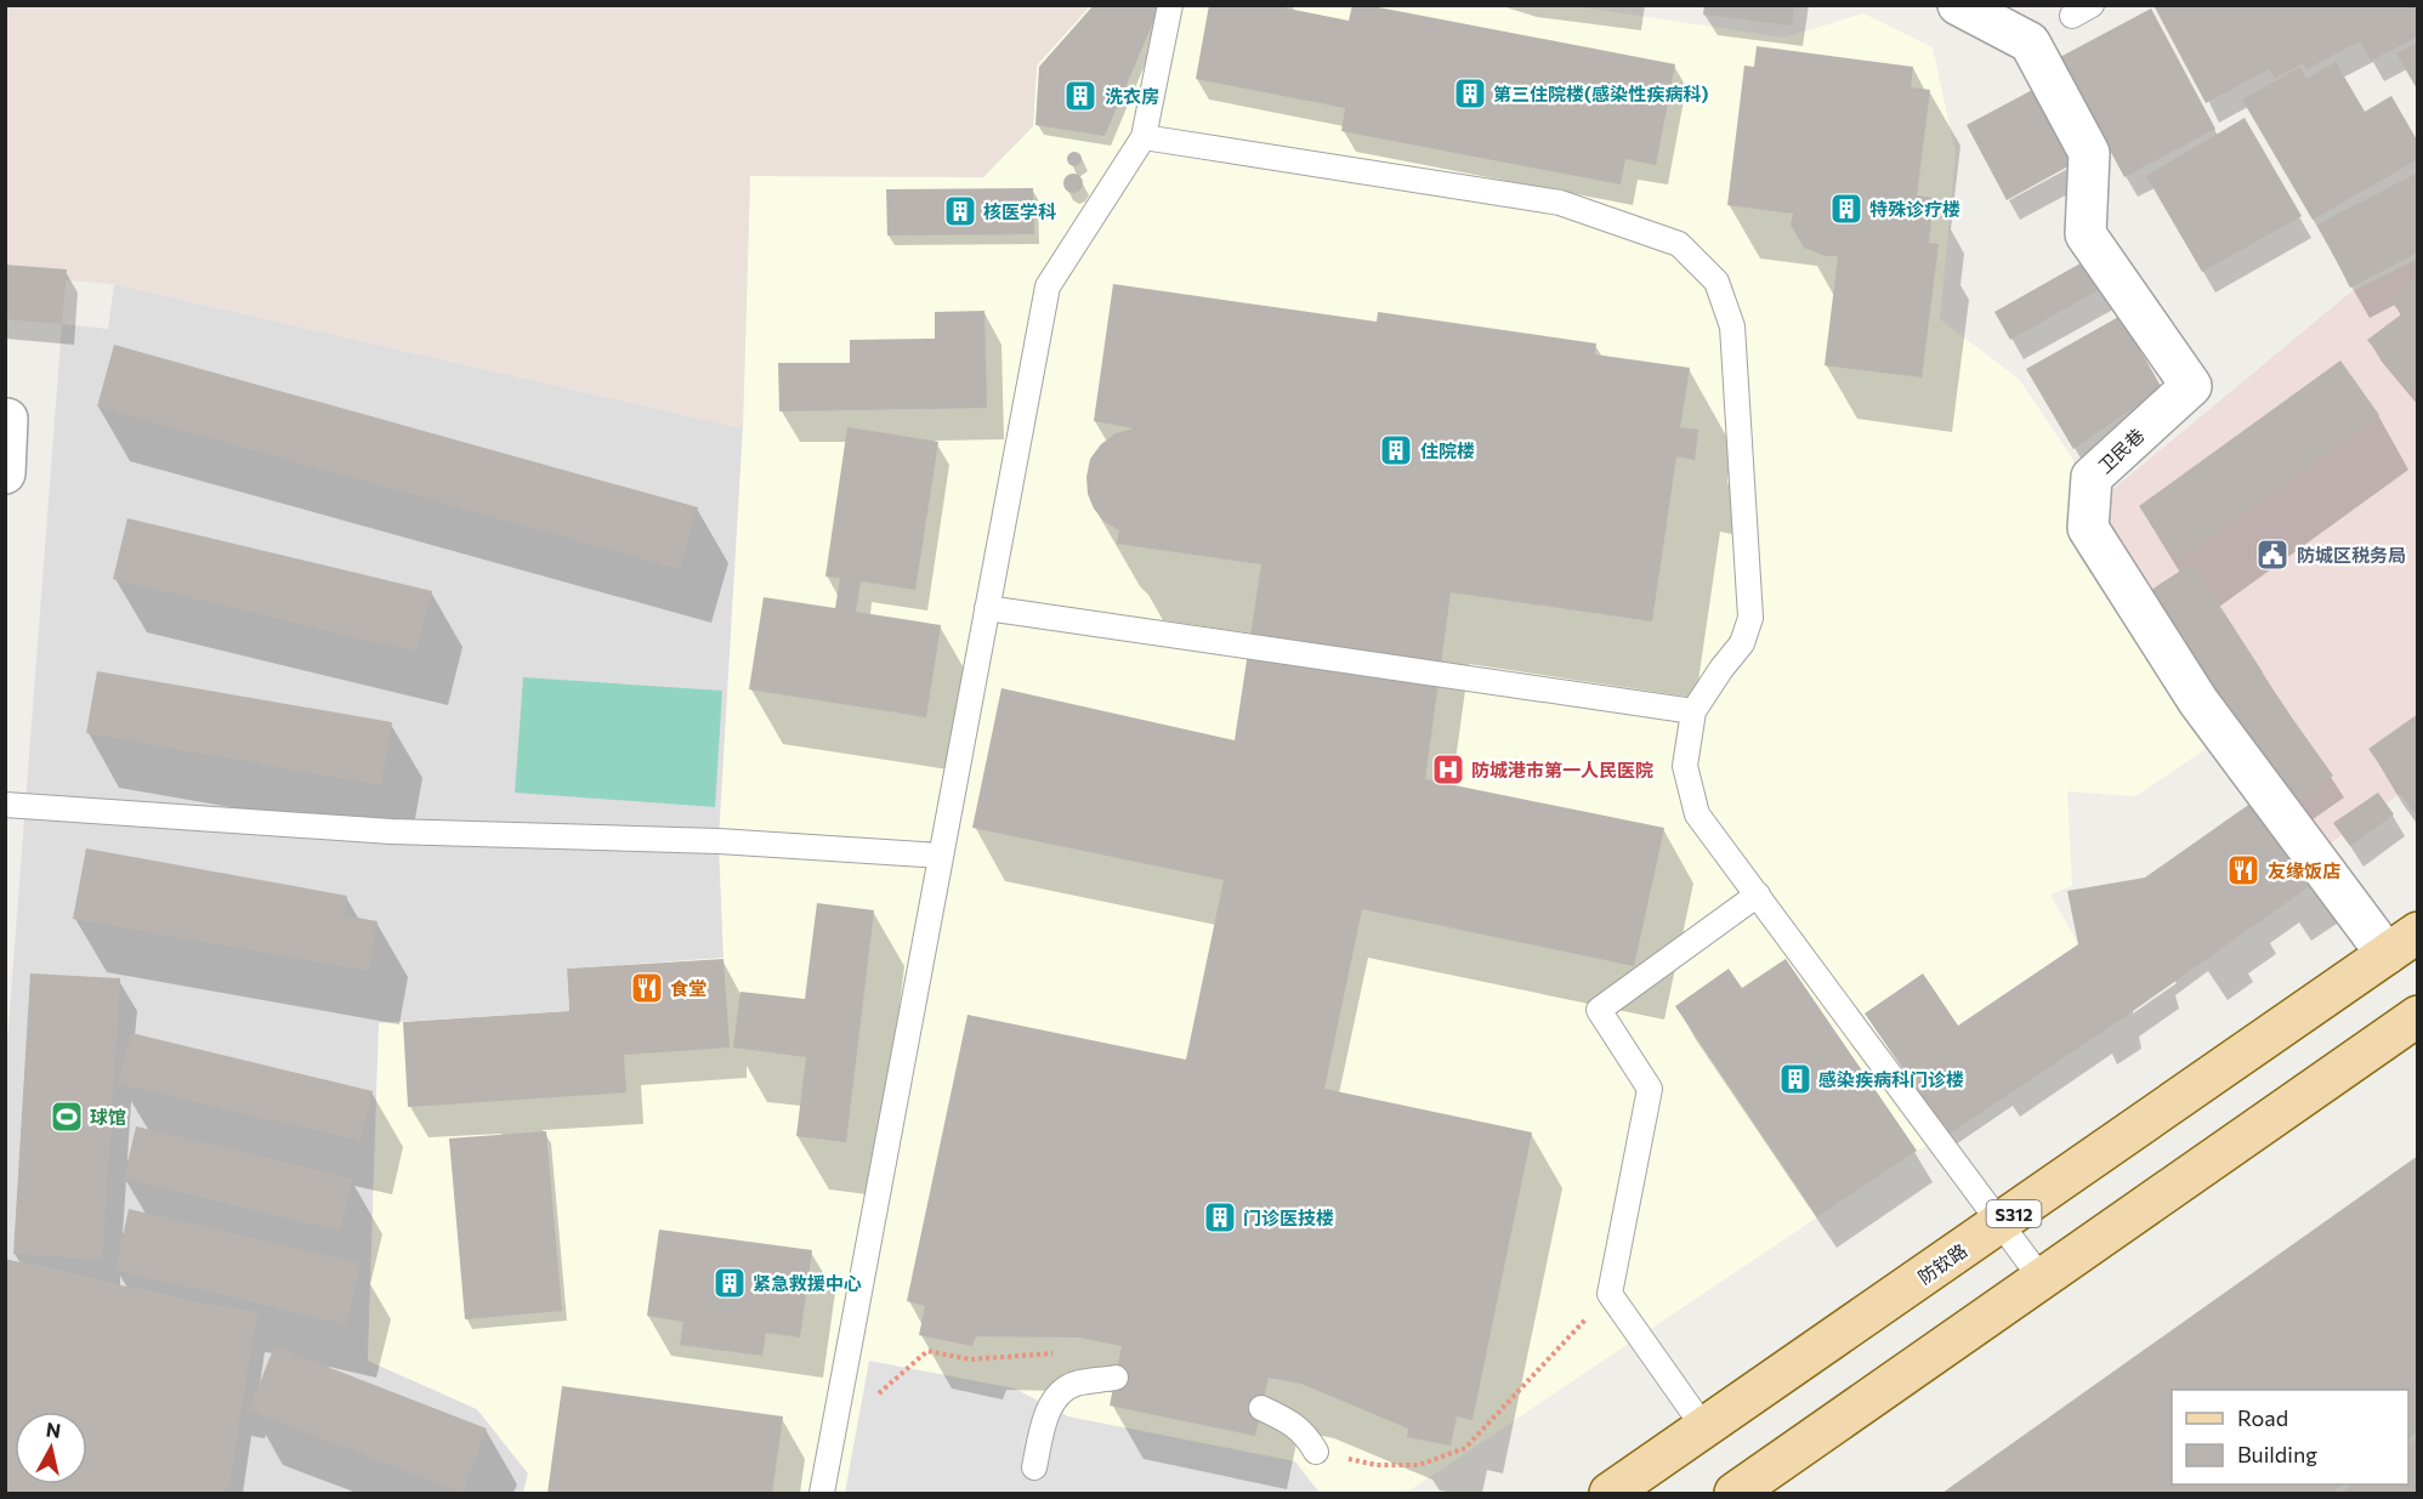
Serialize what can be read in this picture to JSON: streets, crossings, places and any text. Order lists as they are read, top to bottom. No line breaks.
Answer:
{"streets":{"main road":["S312","防钦路"],"street":["卫民巷"]},"crossings":[["卫民巷","防钦路"]],"places":{"building":["第三住院楼(感染性疾病科)","洗衣房","特殊诊疗楼","核医学科","住院楼","感染疾病科门诊楼","门诊医技楼","紧急救援中心"],"public building":["防城区税务局"],"hospital":["防城港市第一人民医院"],"restaurant":["友缘饭店","食堂"],"sports":["球馆"]},"legend":["Road","Building"],"north":"top"}
